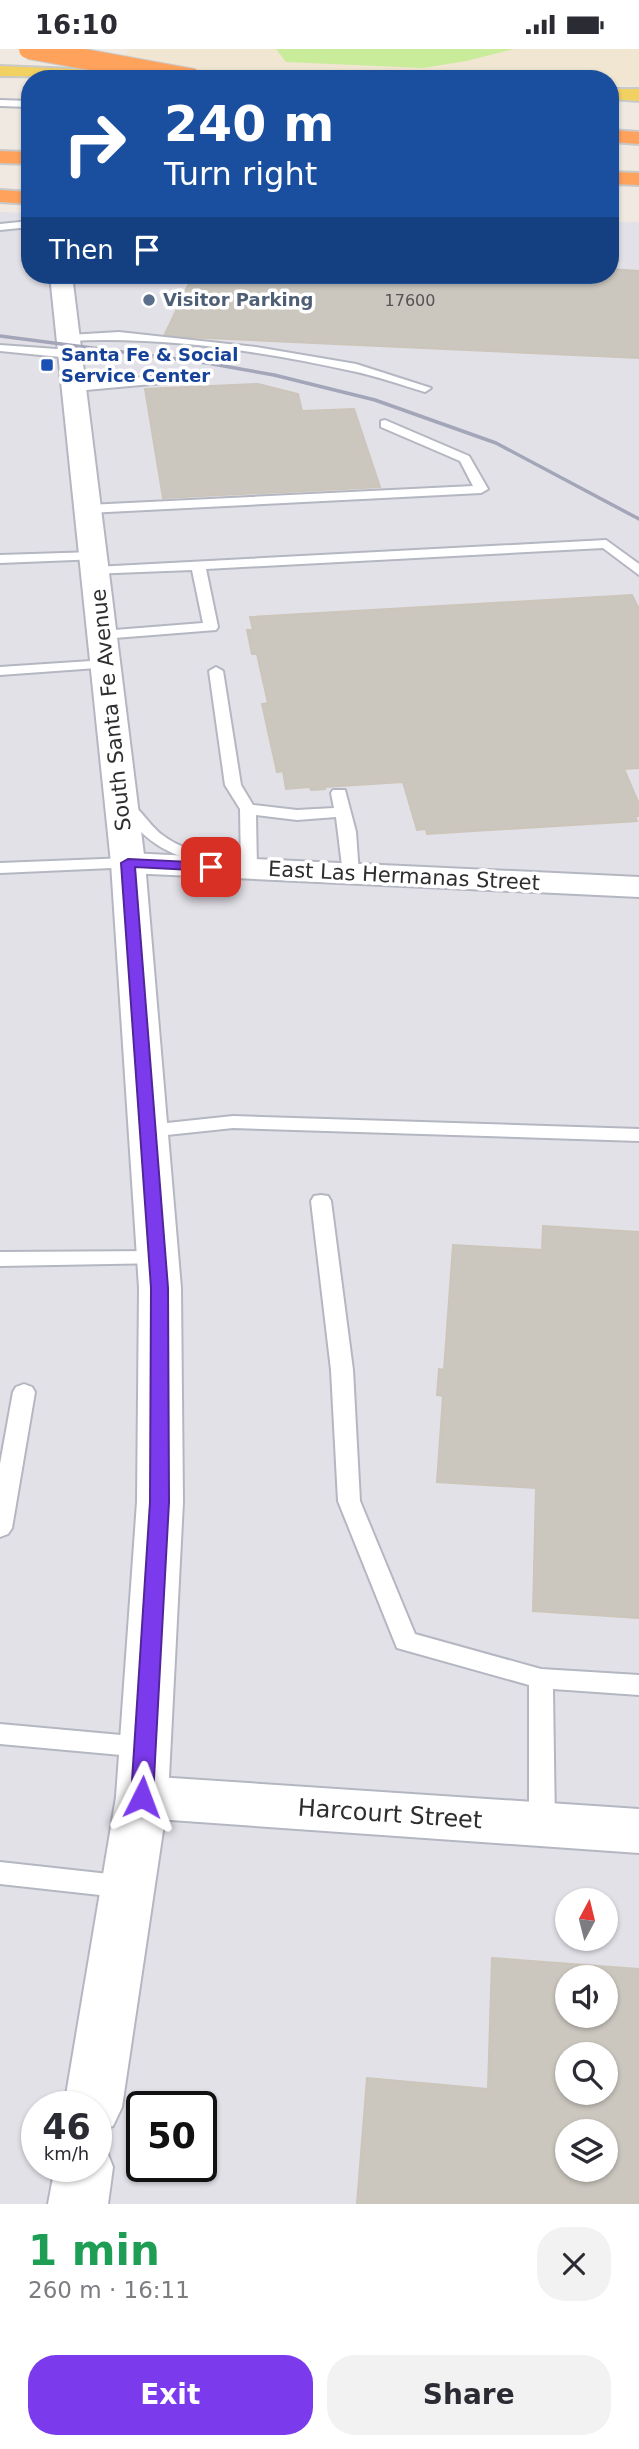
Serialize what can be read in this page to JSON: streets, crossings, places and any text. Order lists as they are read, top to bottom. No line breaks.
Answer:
{"streets":{"main road":["South Santa Fe Avenue","East Las Hermanas Street","Harcourt Street"]},"crossings":[["South Santa Fe Avenue","East Las Hermanas Street"],["South Santa Fe Avenue","Harcourt Street"]],"places":{"other":["Visitor Parking"],"transit":["Santa Fe & Social Service Center"]},"house_numbers":["17600"],"north":"top","page":{"status":"16:10","turn":["240 m","Turn right"],"then":"Then","speed":"46 km/h","limit":"50","heading":["1 min","260 m · 16:11"],"buttons":["Exit","Share"]}}
